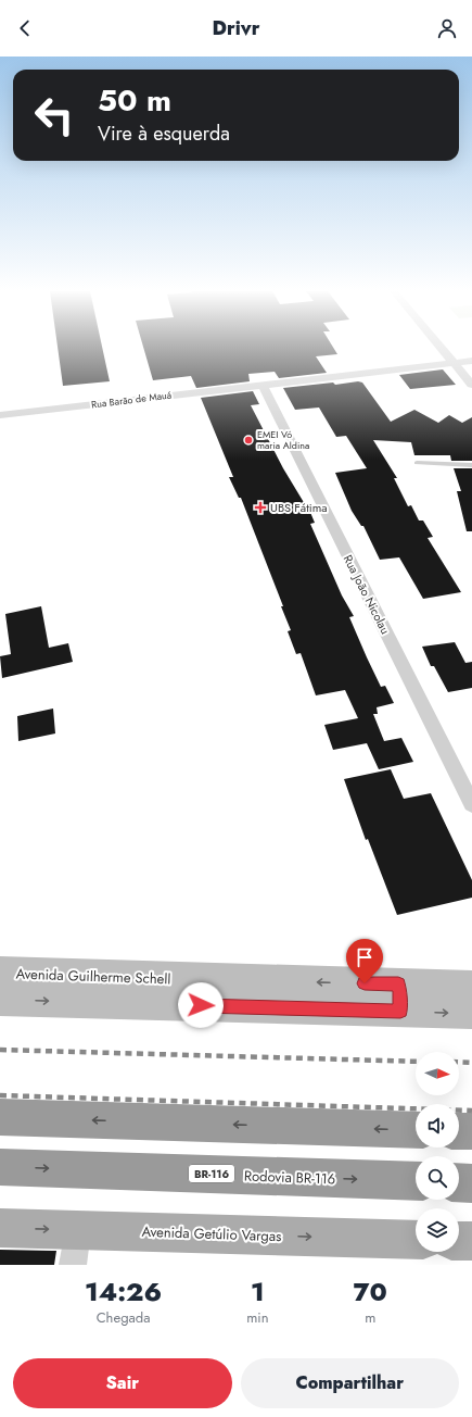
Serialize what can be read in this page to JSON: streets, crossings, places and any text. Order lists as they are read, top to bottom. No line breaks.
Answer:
{"streets":{"highway":["BR-116","Rodovia BR-116"],"main road":["Avenida Guilherme Schell","Avenida Getúlio Vargas"],"street":["Rua Barão de Mauá","Rua João Nicolau"]},"crossings":[["Rua Barão de Mauá","Rua João Nicolau"]],"one_way":["Avenida Getúlio Vargas"],"places":{"other":["EMEI Vó maria Aldina"],"health":["UBS Fátima"]},"north":"right","page":{"header":"Drivr","turn":["50 m","Vire à esquerda"],"eta":["14:26","Chegada","1","min","70","m"],"buttons":["Sair","Compartilhar"]}}
